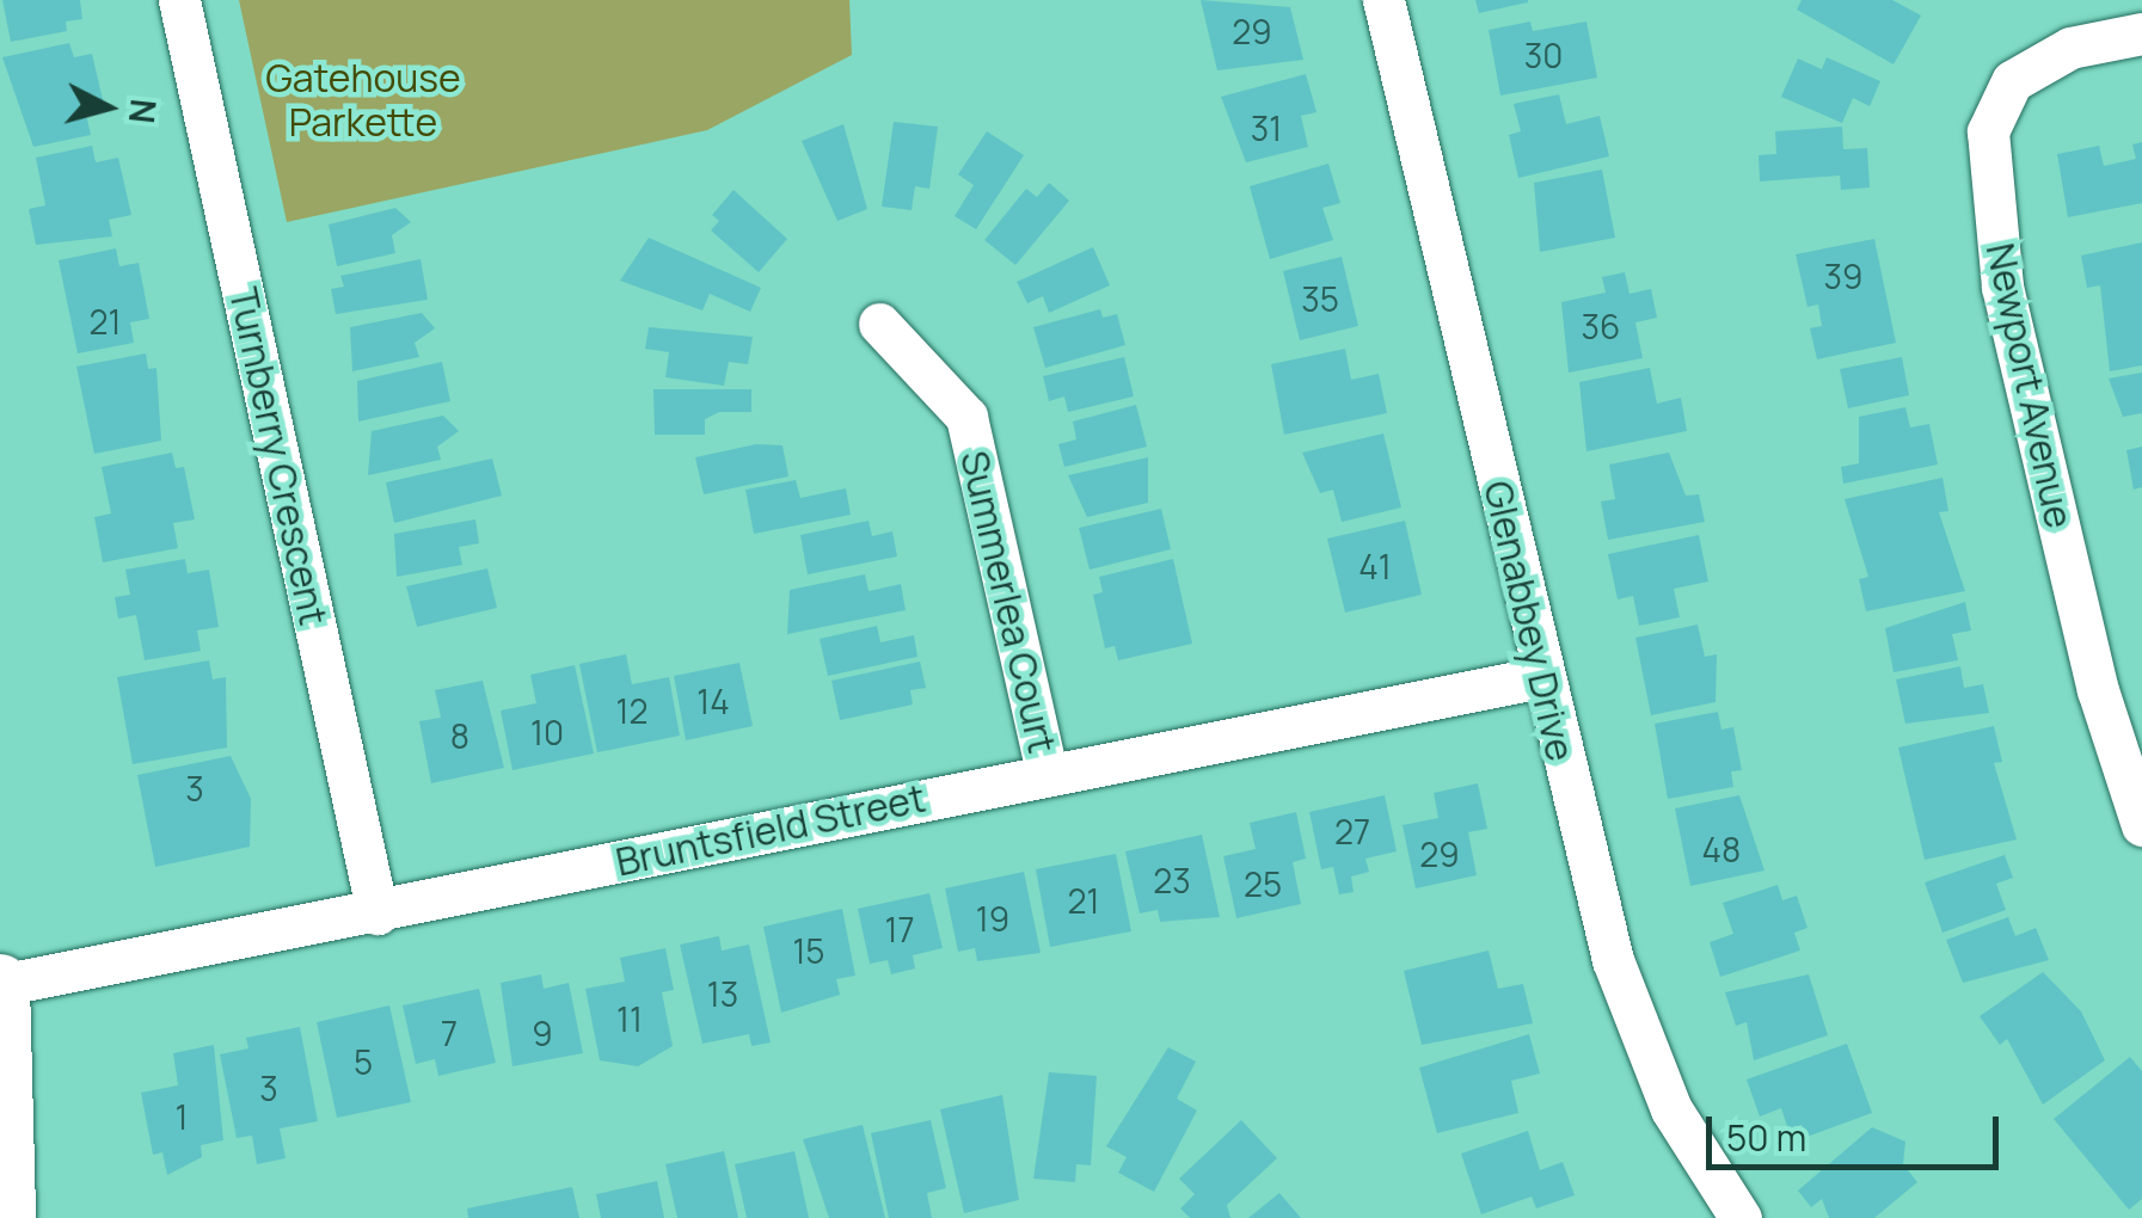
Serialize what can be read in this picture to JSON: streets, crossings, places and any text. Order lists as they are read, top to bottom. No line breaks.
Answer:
{"streets":{"street":["Newport Avenue","Turnberry Crescent","Summerlea Court","Glenabbey Drive","Bruntsfield Street"]},"crossings":[["Turnberry Crescent","Bruntsfield Street"],["Summerlea Court","Bruntsfield Street"],["Glenabbey Drive","Bruntsfield Street"]],"parks":["Gatehouse Parkette"],"house_numbers":["29","30","31","39","35","21","36","41","14","12","10","8","3","27","48","29","23","25","21","19","17","15","13","11","7","9","5","3","1"],"scale_bar":"50 m","north":"right"}
